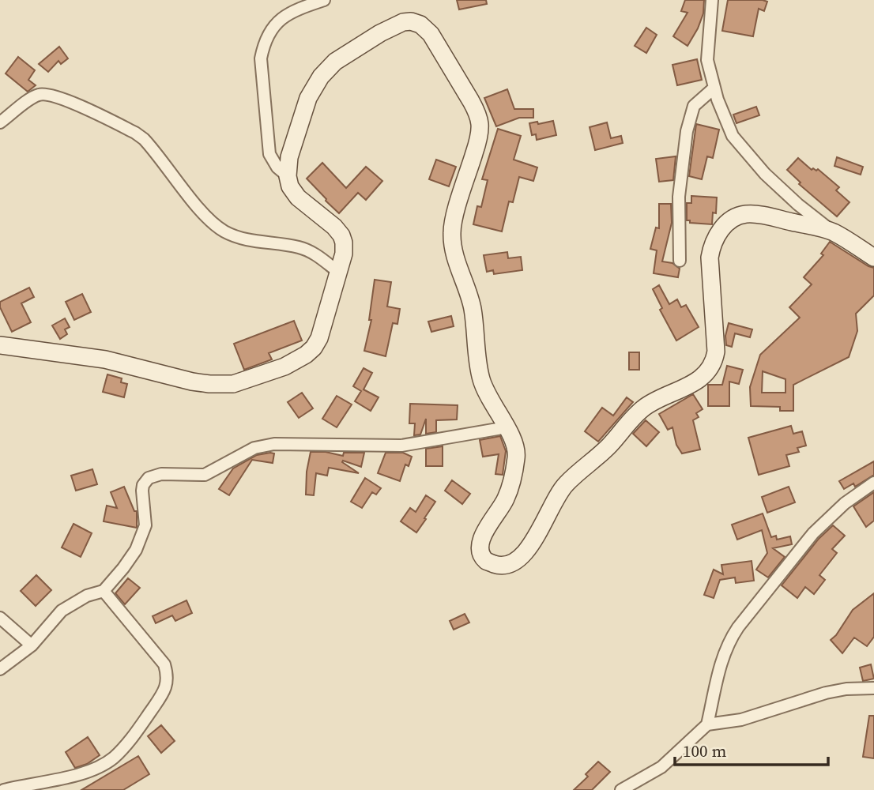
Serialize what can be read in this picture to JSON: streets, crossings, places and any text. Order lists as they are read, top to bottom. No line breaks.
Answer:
{"scale_bar":"100 m"}
